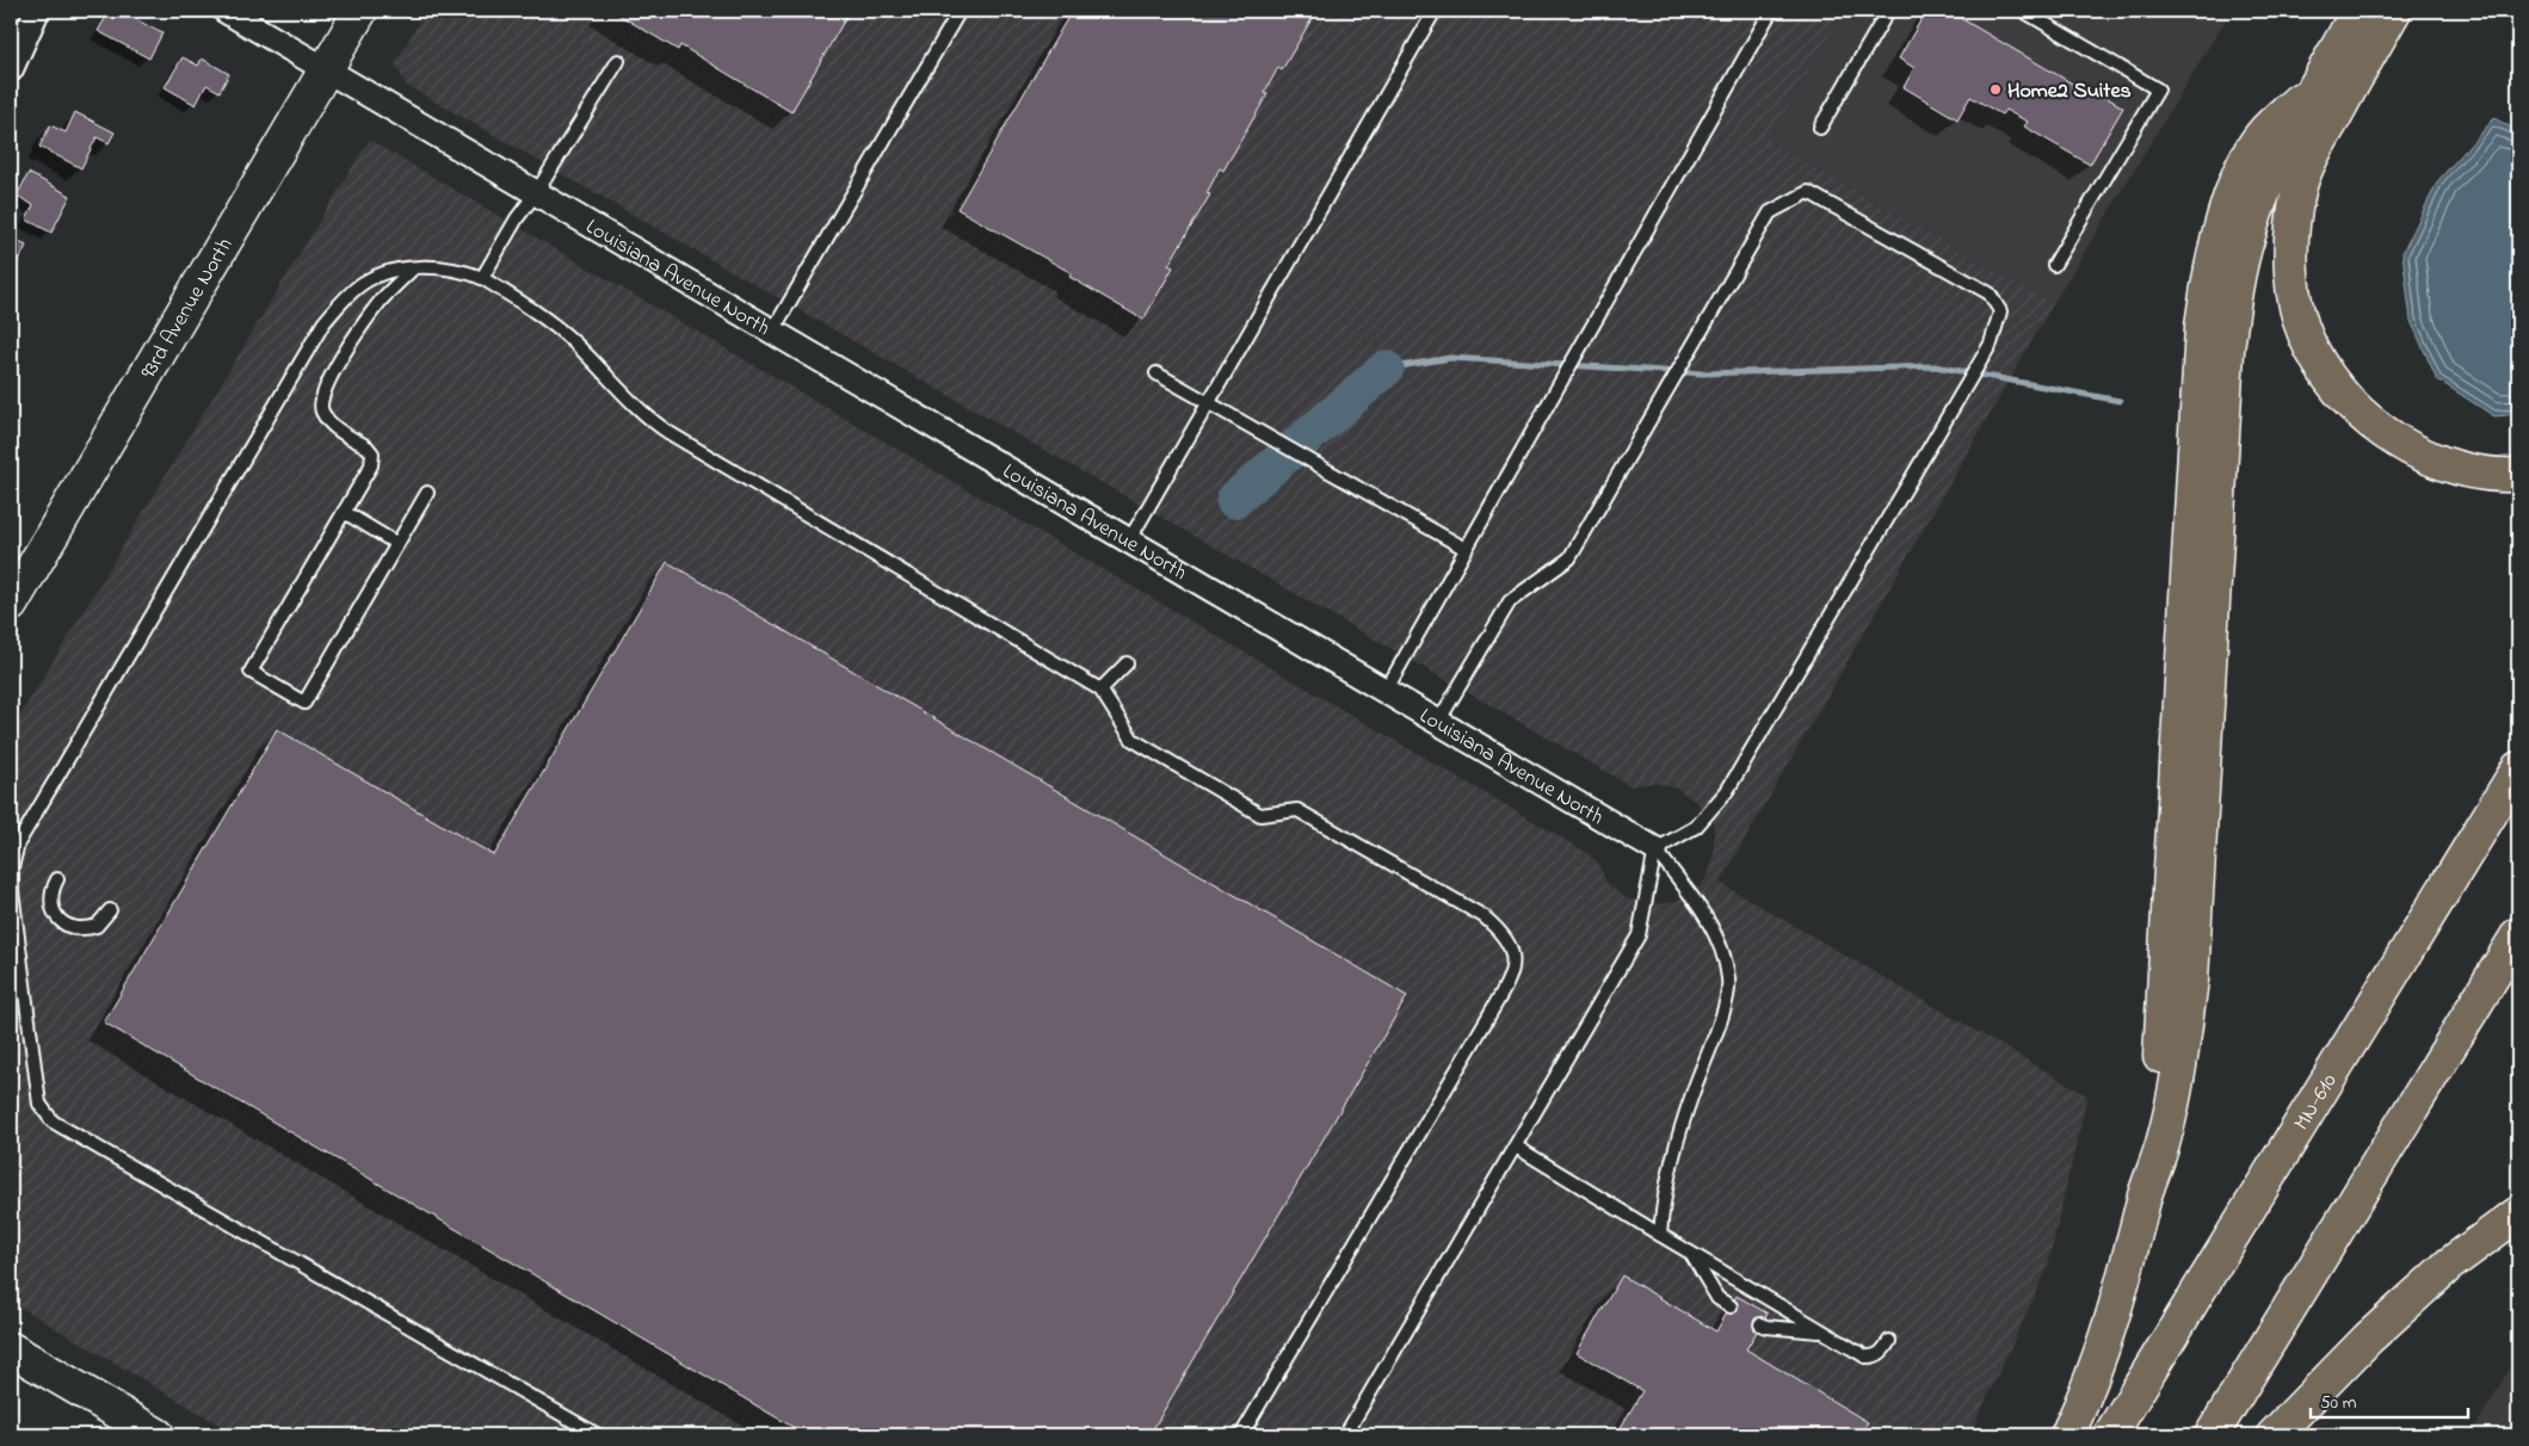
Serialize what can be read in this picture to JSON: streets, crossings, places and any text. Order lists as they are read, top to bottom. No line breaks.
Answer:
{"streets":{"highway":["MN-610"],"street":["Louisiana Avenue North","93rd Avenue North"]},"crossings":[["Louisiana Avenue North","93rd Avenue North"]],"places":["Home2 Suites"],"scale_bar":"50 m"}
